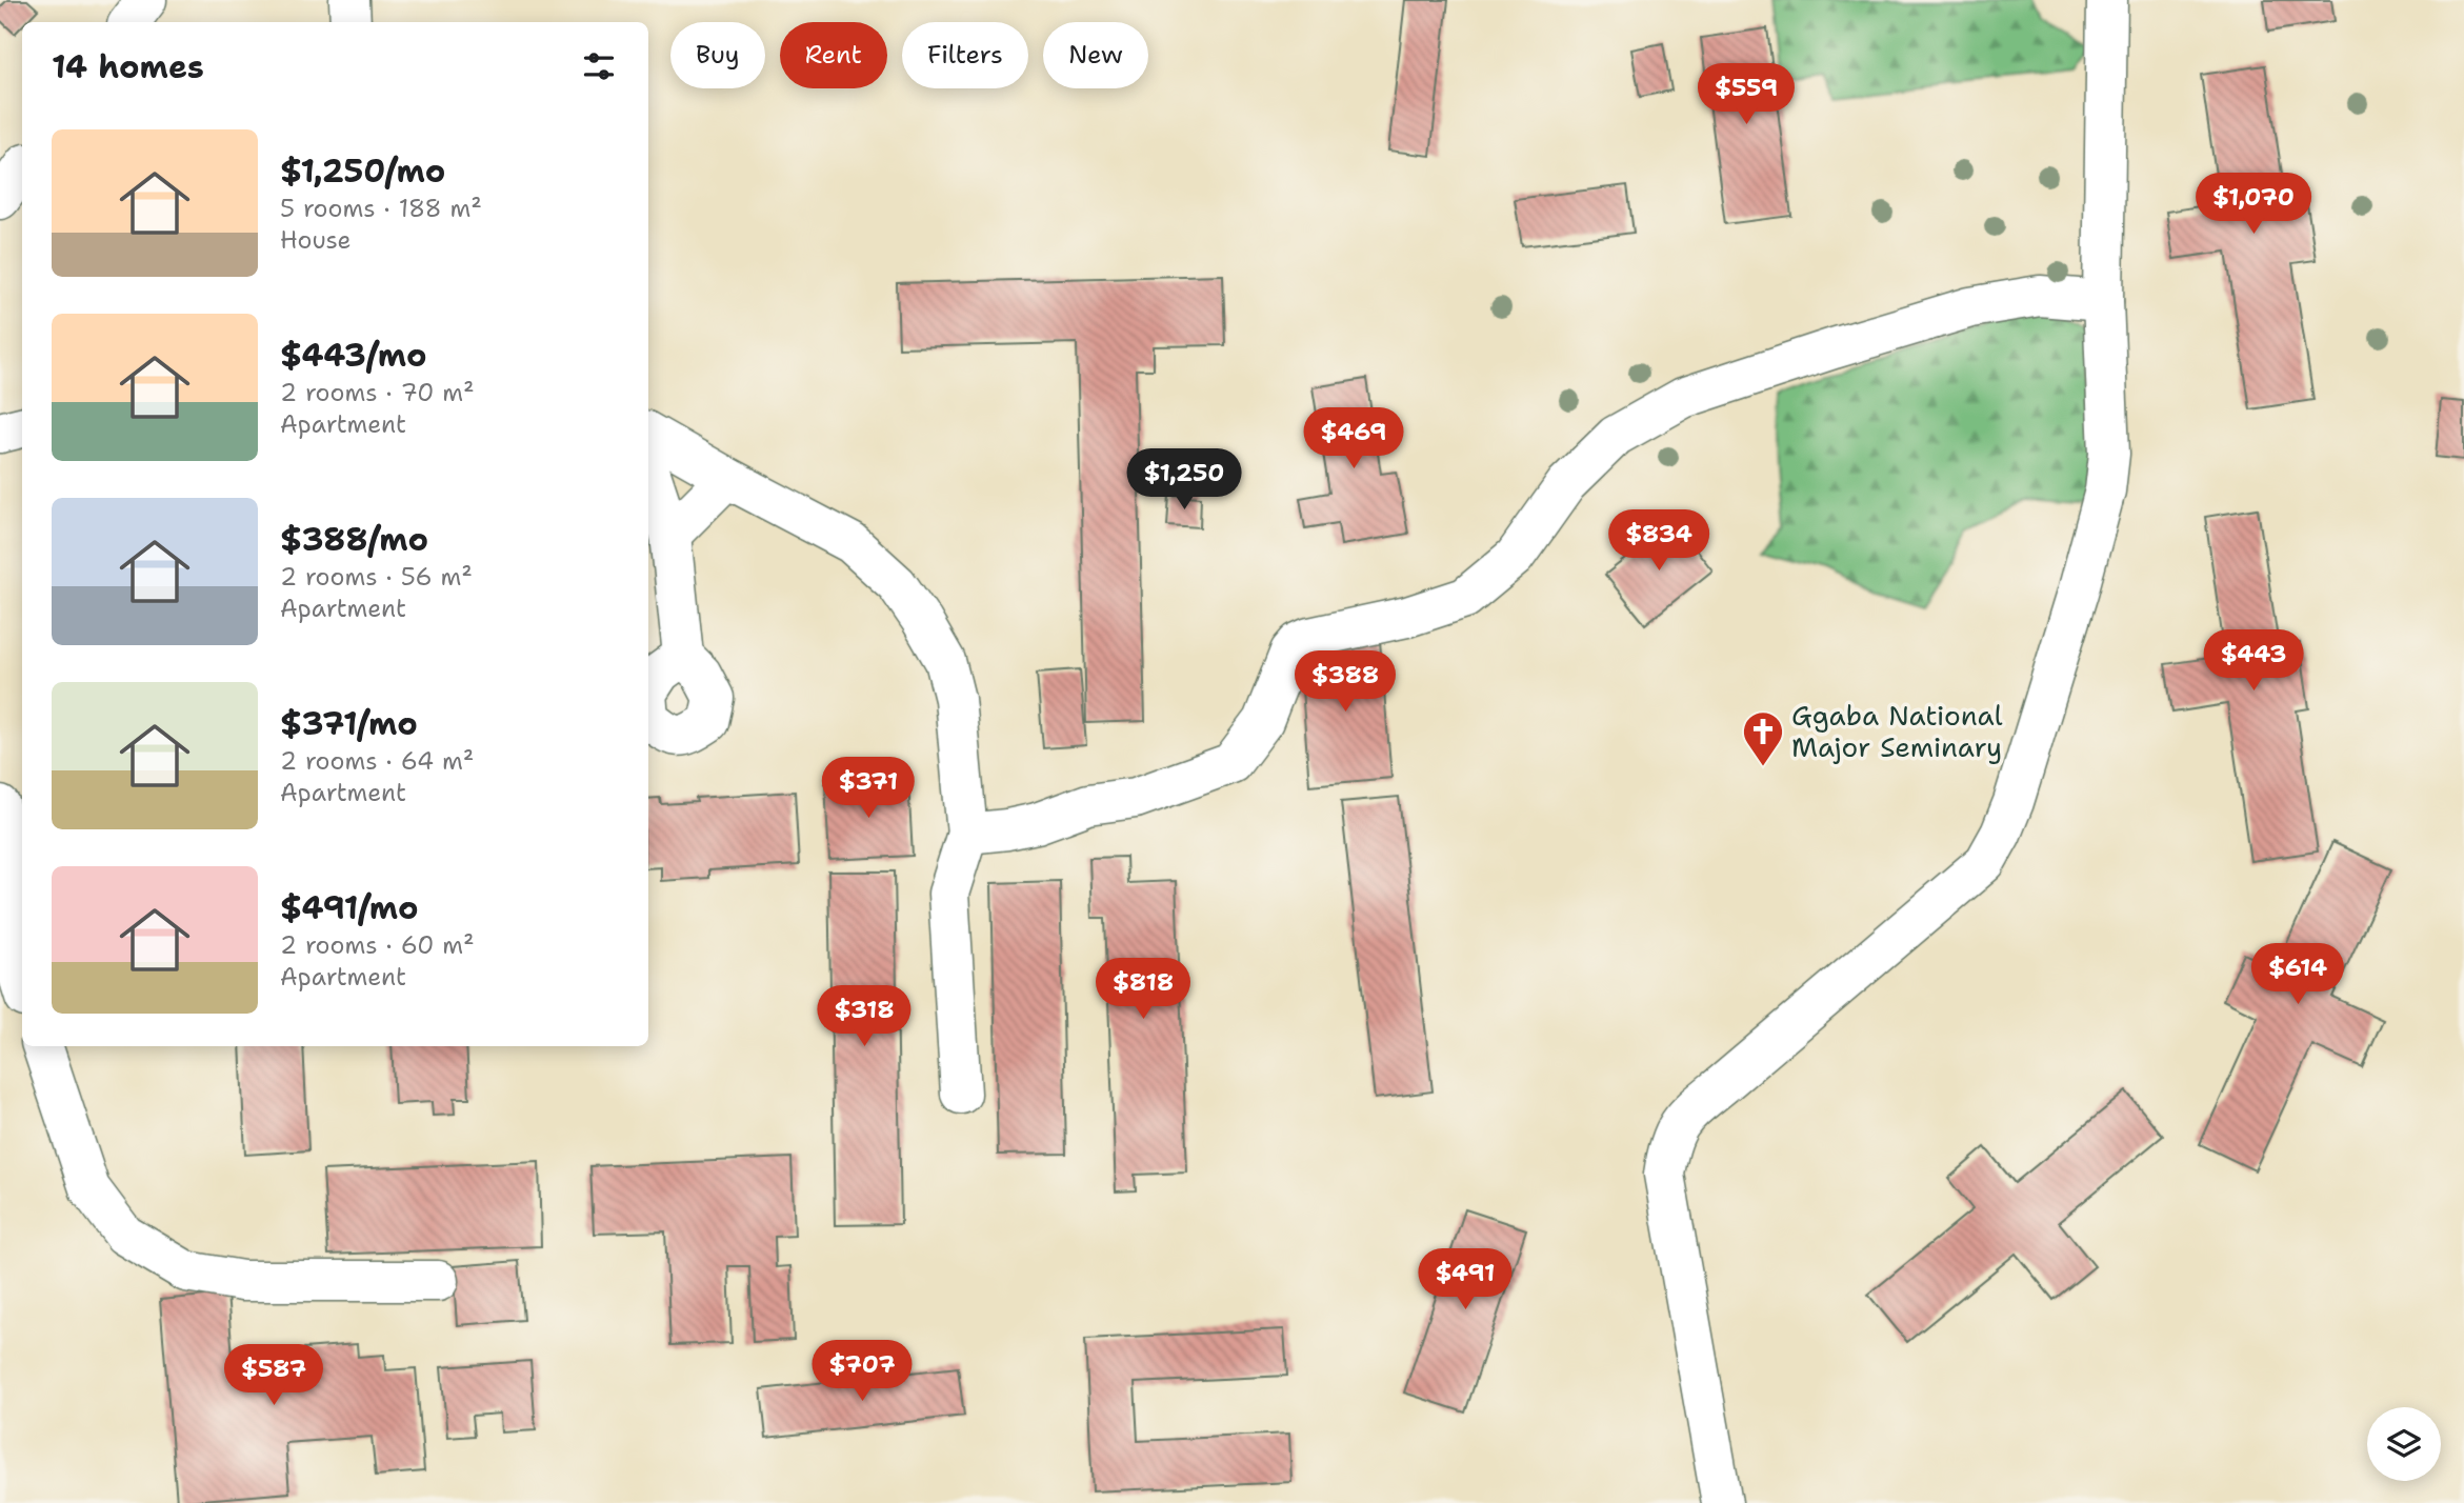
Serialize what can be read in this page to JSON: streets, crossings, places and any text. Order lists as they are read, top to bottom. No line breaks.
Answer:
{"places":{"church":["Ggaba National Major Seminary"]},"page":{"chip":["Buy","Rent","Filters","New"],"heading":"14 homes","price":["$559","$1,070","$469","$1,250","$834","$443","$388","$371","$614","$818","$318","$491","$707","$587"],"list":[{"name":"$1,250/mo","note":"5 rooms · 188 m² · House"},{"name":"$443/mo","note":"2 rooms · 70 m² · Apartment"},{"name":"$388/mo","note":"2 rooms · 56 m² · Apartment"},{"name":"$371/mo","note":"2 rooms · 64 m² · Apartment"},{"name":"$491/mo","note":"2 rooms · 60 m² · Apartment"}]}}
